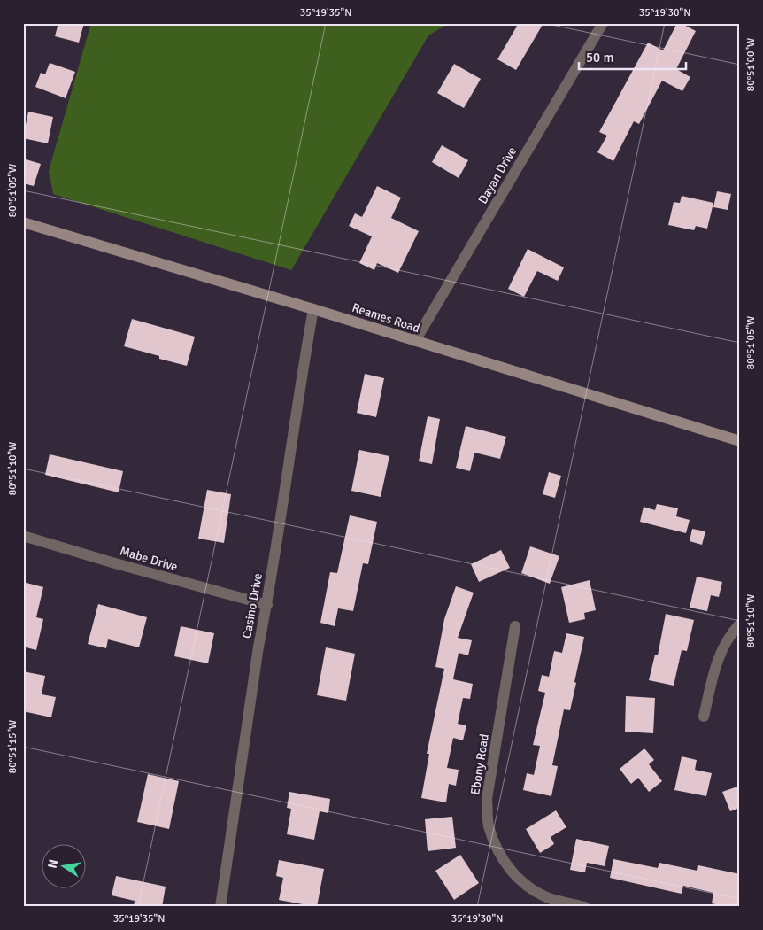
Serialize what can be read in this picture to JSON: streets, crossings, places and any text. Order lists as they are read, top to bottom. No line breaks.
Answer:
{"streets":{"main road":["Reames Road"],"street":["Dayan Drive","Mabe Drive","Casino Drive","Ebony Road"]},"crossings":[["Dayan Drive","Reames Road"],["Reames Road","Casino Drive"],["Mabe Drive","Casino Drive"]],"scale_bar":"50 m","north":"left","coordinates":["35°19'35\"N","35°19'30\"N","80°51'00\"W","80°51'05\"W","80°51'10\"W","80°51'15\"W"]}
